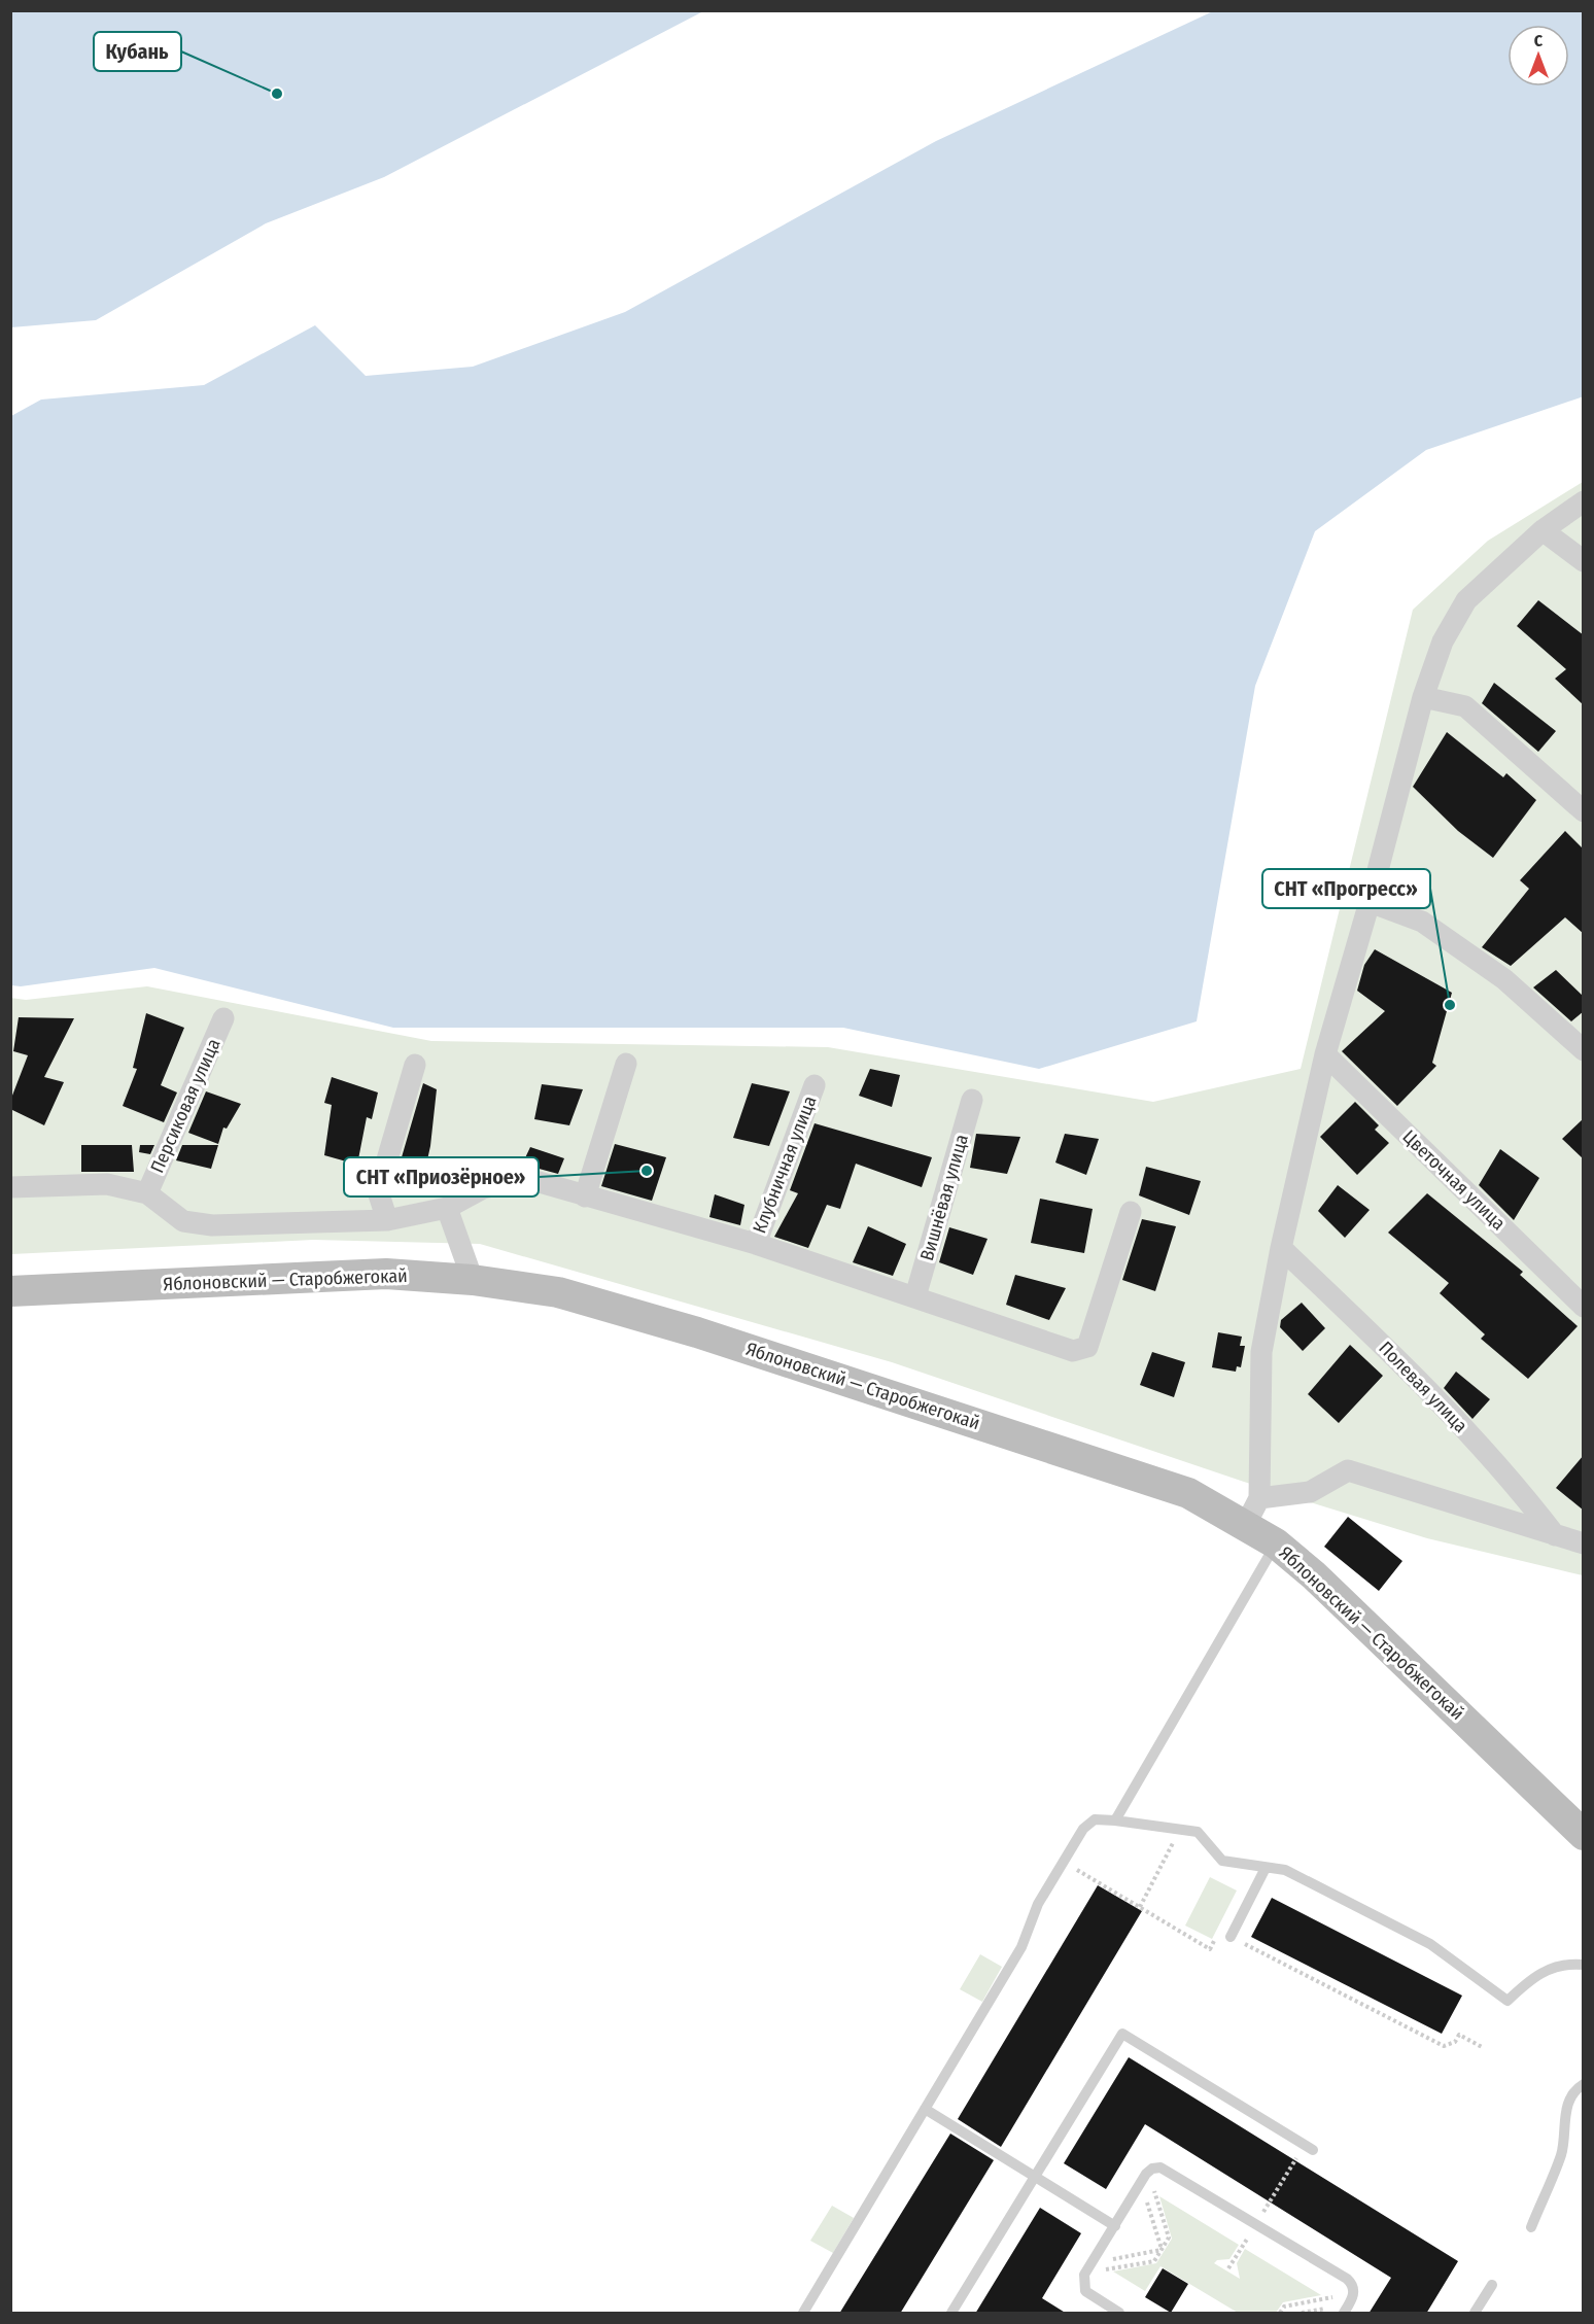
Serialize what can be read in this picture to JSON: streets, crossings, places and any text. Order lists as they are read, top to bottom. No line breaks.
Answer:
{"streets":{"street":["Персиковая улица","Клубничная улица","Цветочная улица","Вишнёвая улица","Яблоновский — Старобжегокай","Полевая улица"]},"places":["Кубань","СНТ «Прогресс»","СНТ «Приозёрное»"],"north":"top"}
